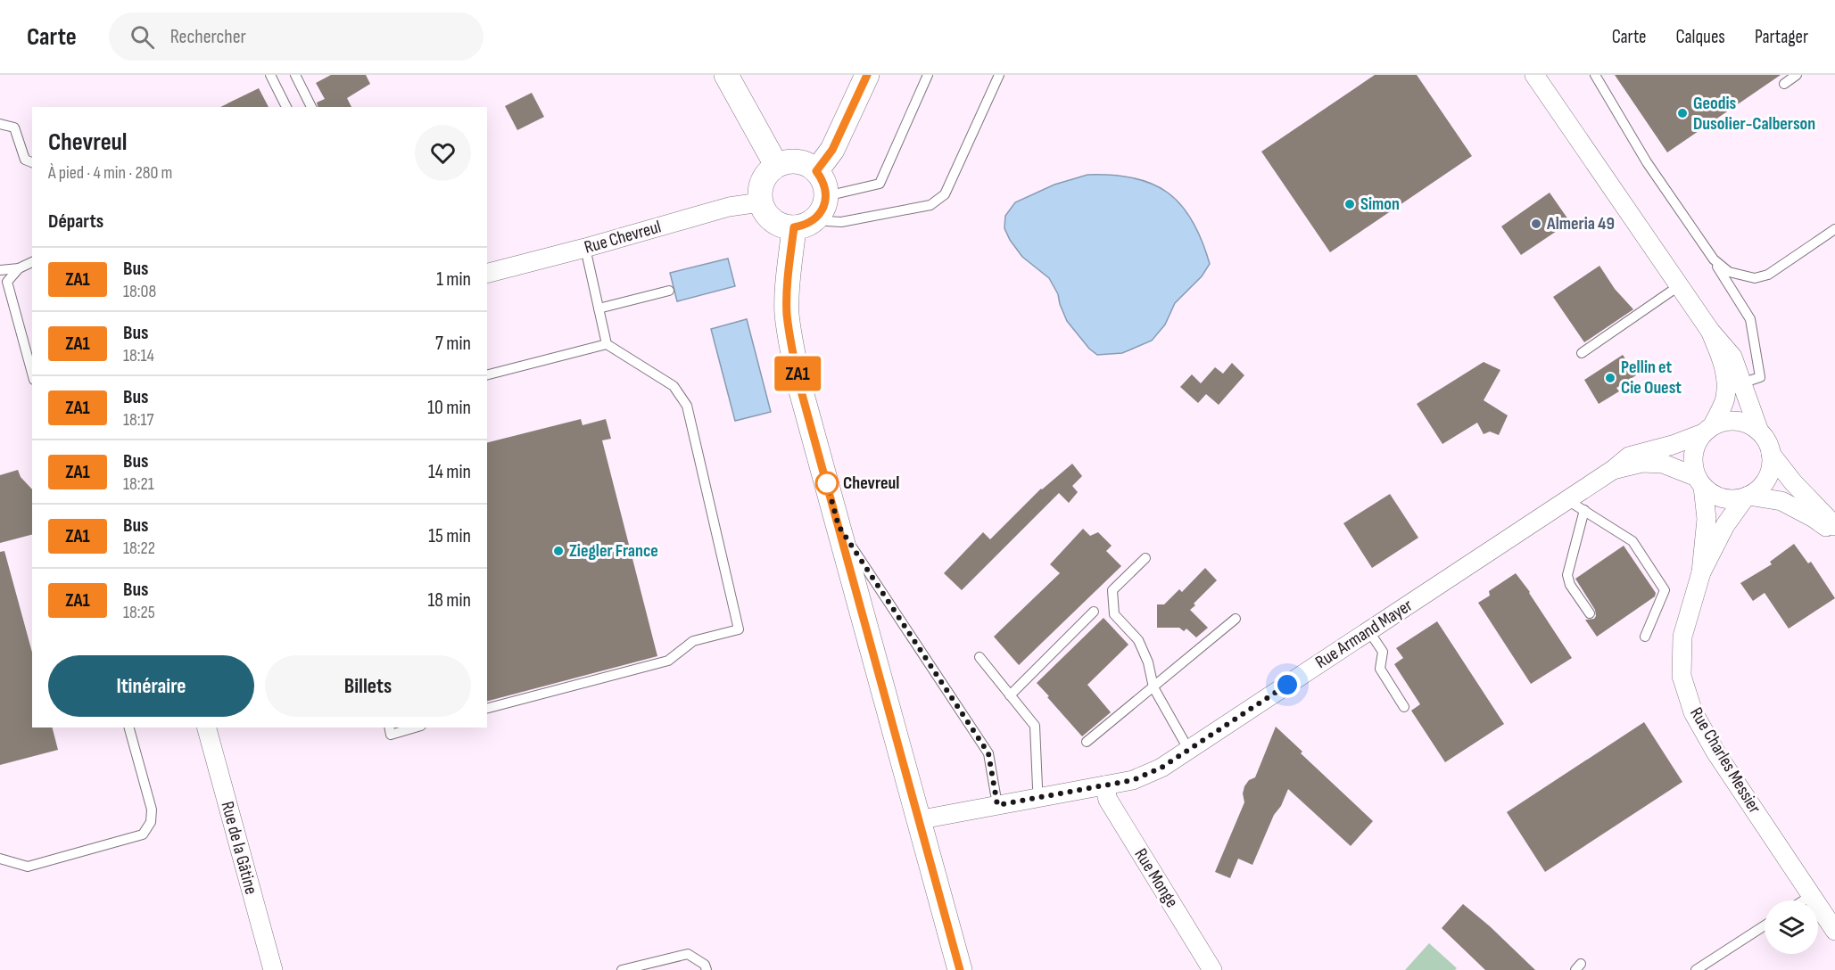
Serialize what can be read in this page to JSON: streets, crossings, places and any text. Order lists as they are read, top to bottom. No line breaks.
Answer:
{"streets":{"street":["Rue Chevreul","Rue Armand Mayer","Rue Charles Messier","Rue de la Gâtine","Rue Monge"]},"crossings":[["Rue Armand Mayer","Rue Charles Messier"],["Rue Armand Mayer","Rue Monge"]],"places":["Geodis Dusolier-Calberson","Simon","Almeria 49","Pellin et Cie Ouest","Chevreul","Ziegler France"],"lines":["bus line ZA1"],"page":{"header":"Carte","search":"Rechercher","nav":["Carte","Calques","Partager"],"on_map":"ZA1","heading":[["Chevreul","À pied · 4 min · 280 m"],"Départs"],"list":[{"mark":"ZA1","name":"Bus","note":"18:08","value":"1 min"},{"mark":"ZA1","name":"Bus","note":"18:14","value":"7 min"},{"mark":"ZA1","name":"Bus","note":"18:17","value":"10 min"},{"mark":"ZA1","name":"Bus","note":"18:21","value":"14 min"},{"mark":"ZA1","name":"Bus","note":"18:22","value":"15 min"},{"mark":"ZA1","name":"Bus","note":"18:25","value":"18 min"}],"buttons":["Itinéraire","Billets"]}}
